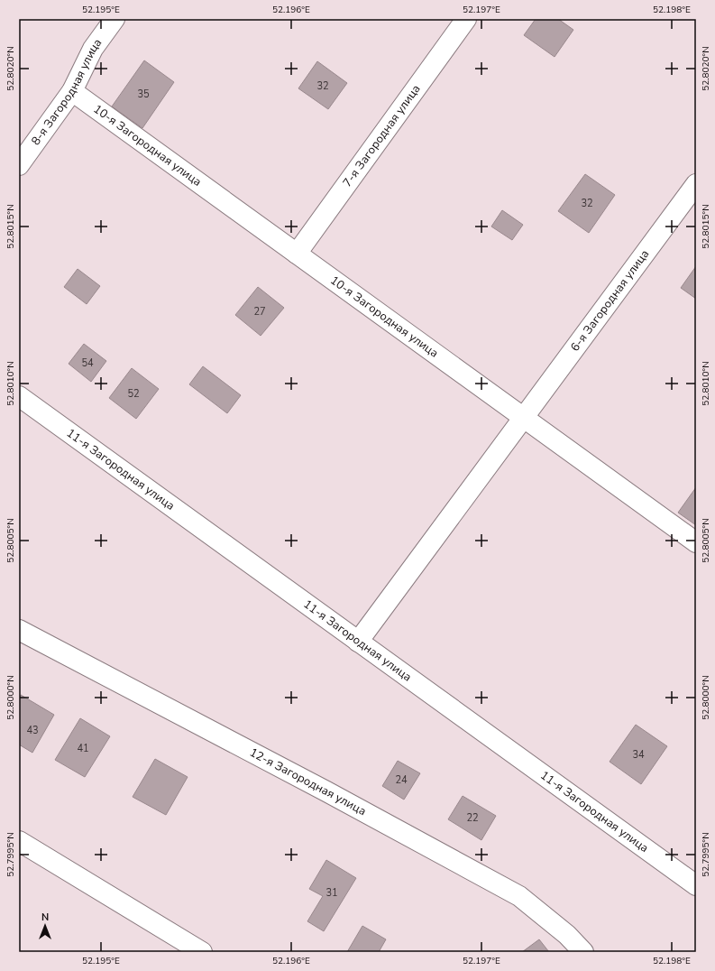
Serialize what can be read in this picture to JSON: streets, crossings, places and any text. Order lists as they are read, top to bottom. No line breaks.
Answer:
{"streets":{"street":["8-я Загородная улица","7-я Загородная улица","10-я Загородная улица","6-я Загородная улица","11-я Загородная улица","12-я Загородная улица"]},"crossings":[["8-я Загородная улица","10-я Загородная улица"],["7-я Загородная улица","10-я Загородная улица"],["10-я Загородная улица","6-я Загородная улица"],["6-я Загородная улица","11-я Загородная улица"]],"house_numbers":["32","35","32","27","54","52","43","41","34","24","22","31"],"north":"top","coordinates":["52.195°E","52.196°E","52.197°E","52.198°E","52.8020°N","52.8015°N","52.8010°N","52.8005°N","52.8000°N","52.7995°N"]}
